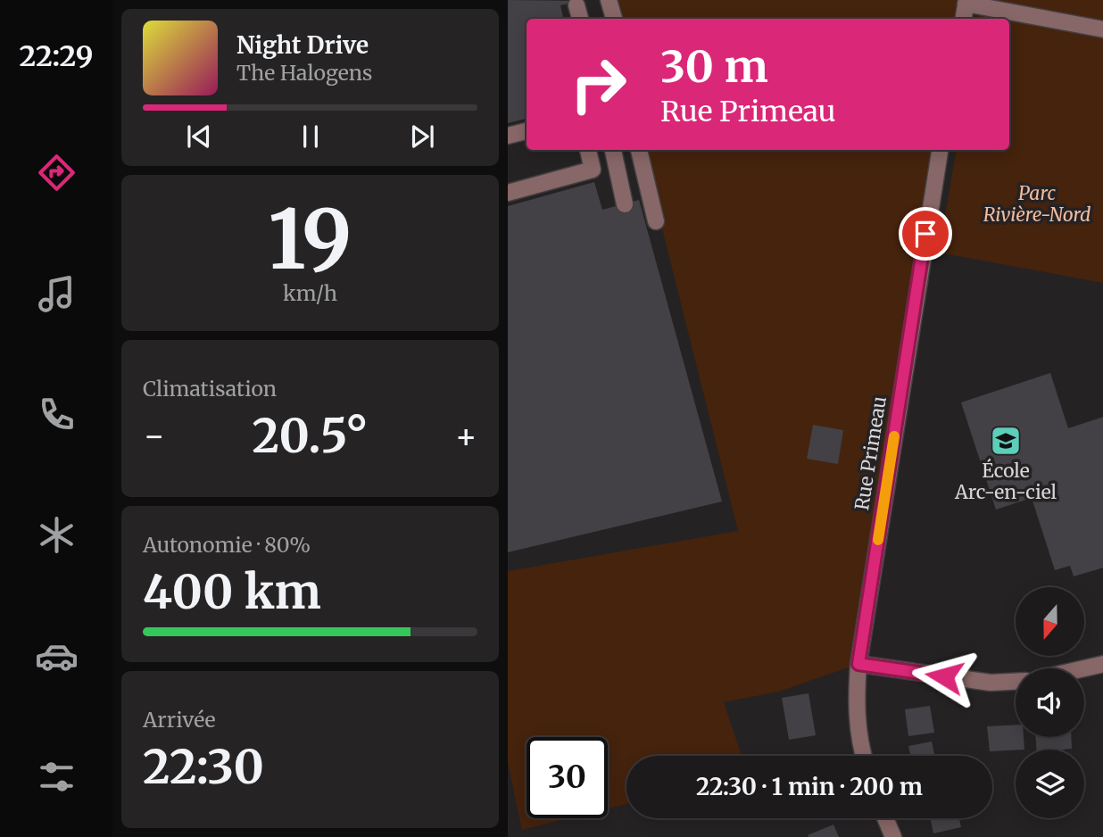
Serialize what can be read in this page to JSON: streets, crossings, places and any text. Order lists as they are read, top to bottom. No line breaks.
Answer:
{"streets":{"street":["Rue Primeau"]},"parks":["Parc Rivière-Nord"],"places":{"school or university":["École Arc-en-ciel"]},"north":"bottom","page":{"tabs":"22:29","turn":["30 m","Rue Primeau"],"song":["Night Drive","The Halogens"],"tile":[["19","km/h"],"Climatisation",["Autonomie · 80%","400 km"],["Arrivée","22:30"]],"heat":["−","20.5°","+"],"limit":"30","trip":"22:30 · 1 min · 200 m"}}
